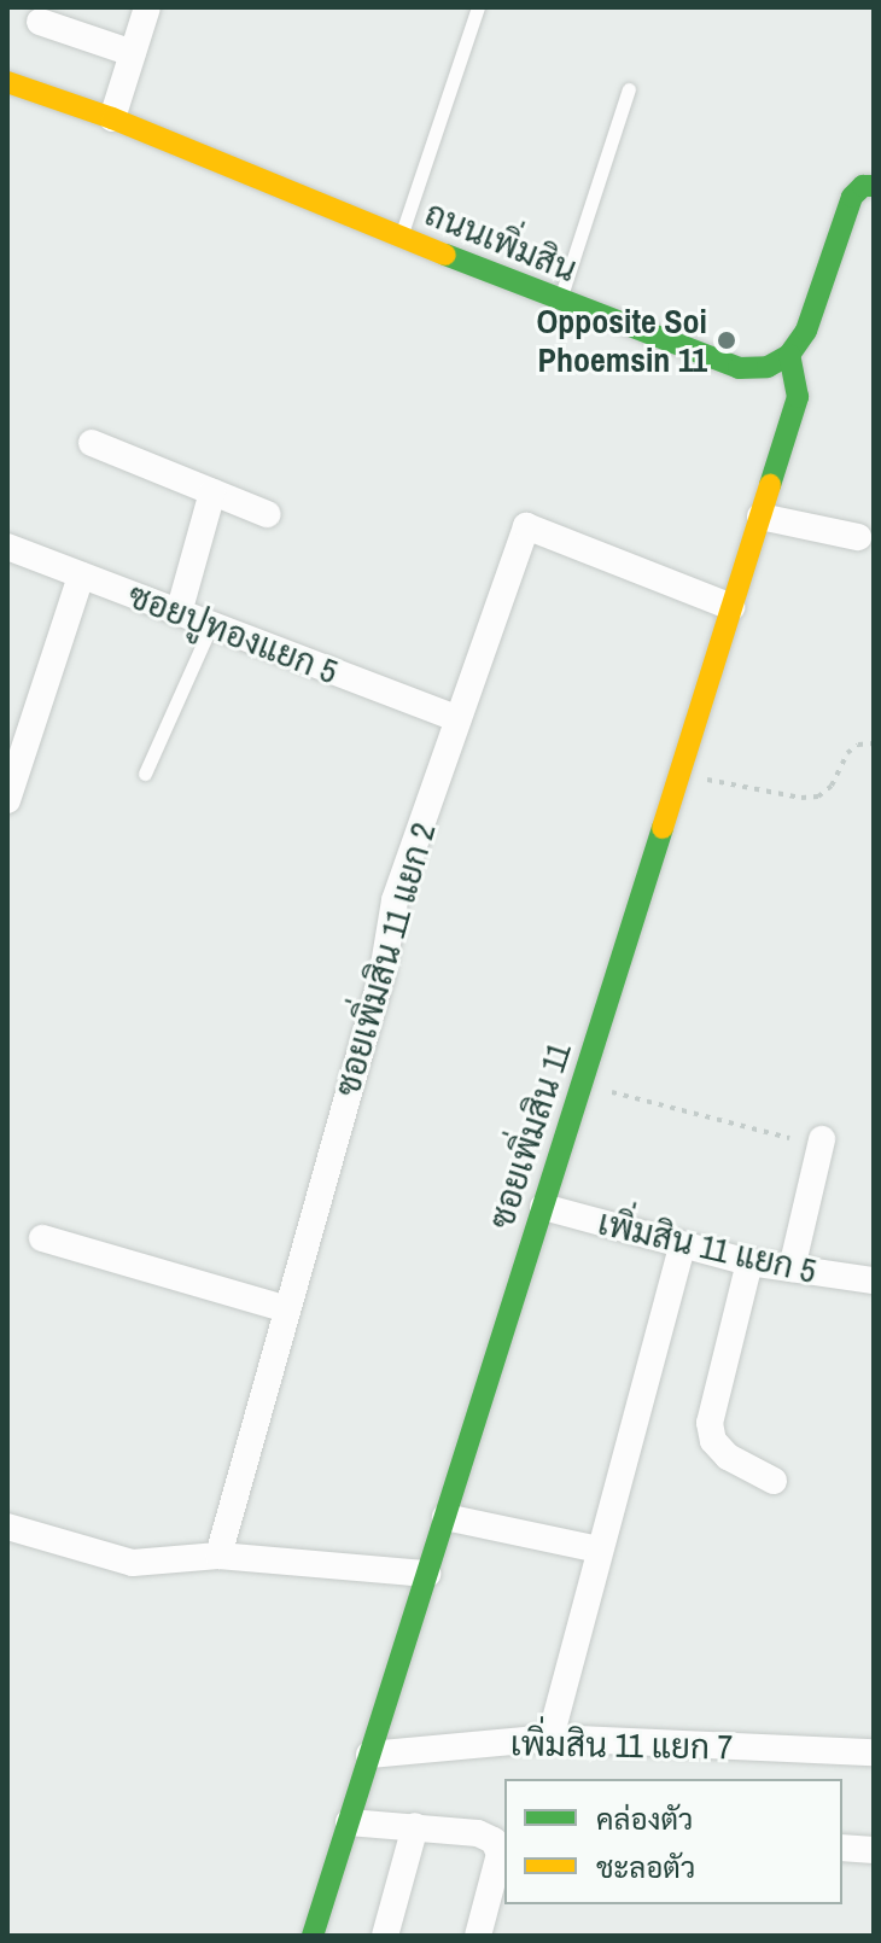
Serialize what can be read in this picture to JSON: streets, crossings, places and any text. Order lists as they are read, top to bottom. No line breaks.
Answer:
{"streets":{"street":["ถนนเพิ่มสิน","ซอยปูทองแยก 5","ซอยเพิ่มสิน 11 แยก 2","ซอยเพิ่มสิน 11","เพิ่มสิน 11 แยก 5","เพิ่มสิน 11 แยก 7"]},"crossings":[["ถนนเพิ่มสิน","ซอยเพิ่มสิน 11"],["ซอยปูทองแยก 5","ซอยเพิ่มสิน 11 แยก 2"],["ซอยเพิ่มสิน 11 แยก 2","ซอยเพิ่มสิน 11"],["ซอยเพิ่มสิน 11","เพิ่มสิน 11 แยก 5"],["ซอยเพิ่มสิน 11","เพิ่มสิน 11 แยก 7"]],"places":["Opposite Soi Phoemsin 11"],"legend":["คล่องตัว","ชะลอตัว"]}
